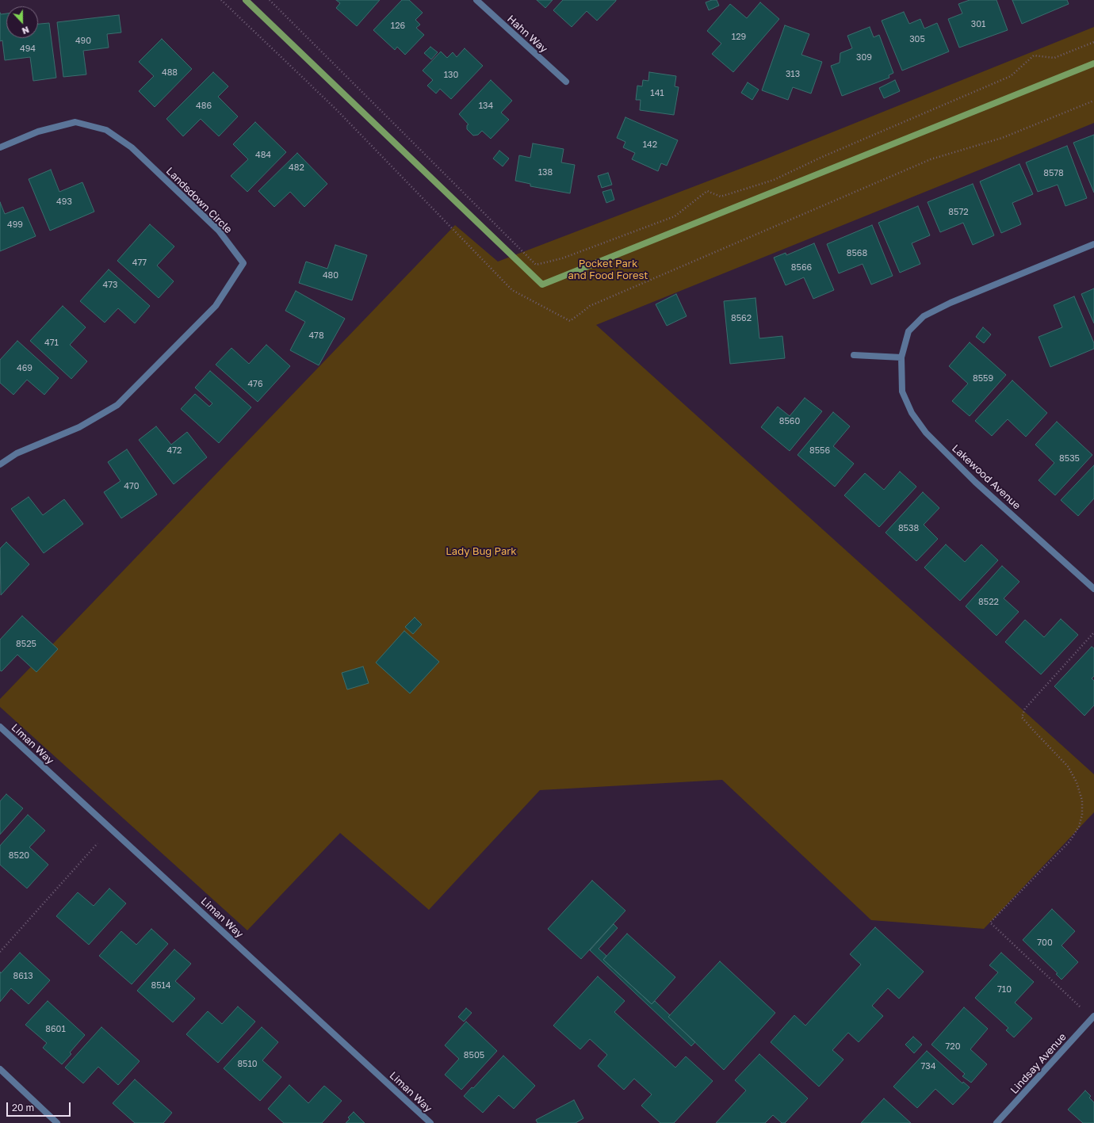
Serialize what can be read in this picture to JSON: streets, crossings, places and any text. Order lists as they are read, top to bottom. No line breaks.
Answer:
{"streets":{"street":["Hahn Way","Landsdown Circle","Lakewood Avenue","Liman Way","Lindsay Avenue"]},"parks":["Pocket Park and Food Forest","Lady Bug Park"],"house_numbers":["301","126","129","305","490","494","309","488","313","130","141","486","134","142","484","482","138","8578","493","8572","499","8568","477","8566","480","473","8562","478","471","469","8559","476","8560","472","8556","8535","470","8538","8522","8525","8520","700","8613","8514","710","8601","720","8505","8510","734"],"scale_bar":"20 m","north":"bottom"}
